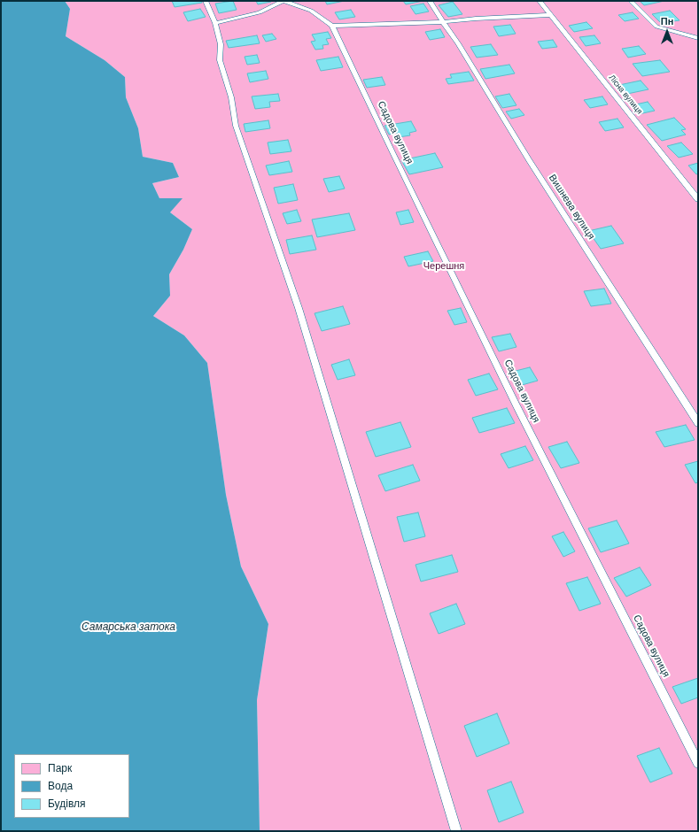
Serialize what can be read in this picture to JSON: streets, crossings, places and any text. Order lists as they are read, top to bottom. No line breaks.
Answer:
{"streets":{"lane":["Лісна вулиця","Садова вулиця","Вишнева вулиця"]},"water":["Самарська затока"],"parks":["Черешня"],"legend":["Парк","Вода","Будівля"],"north":"top"}
